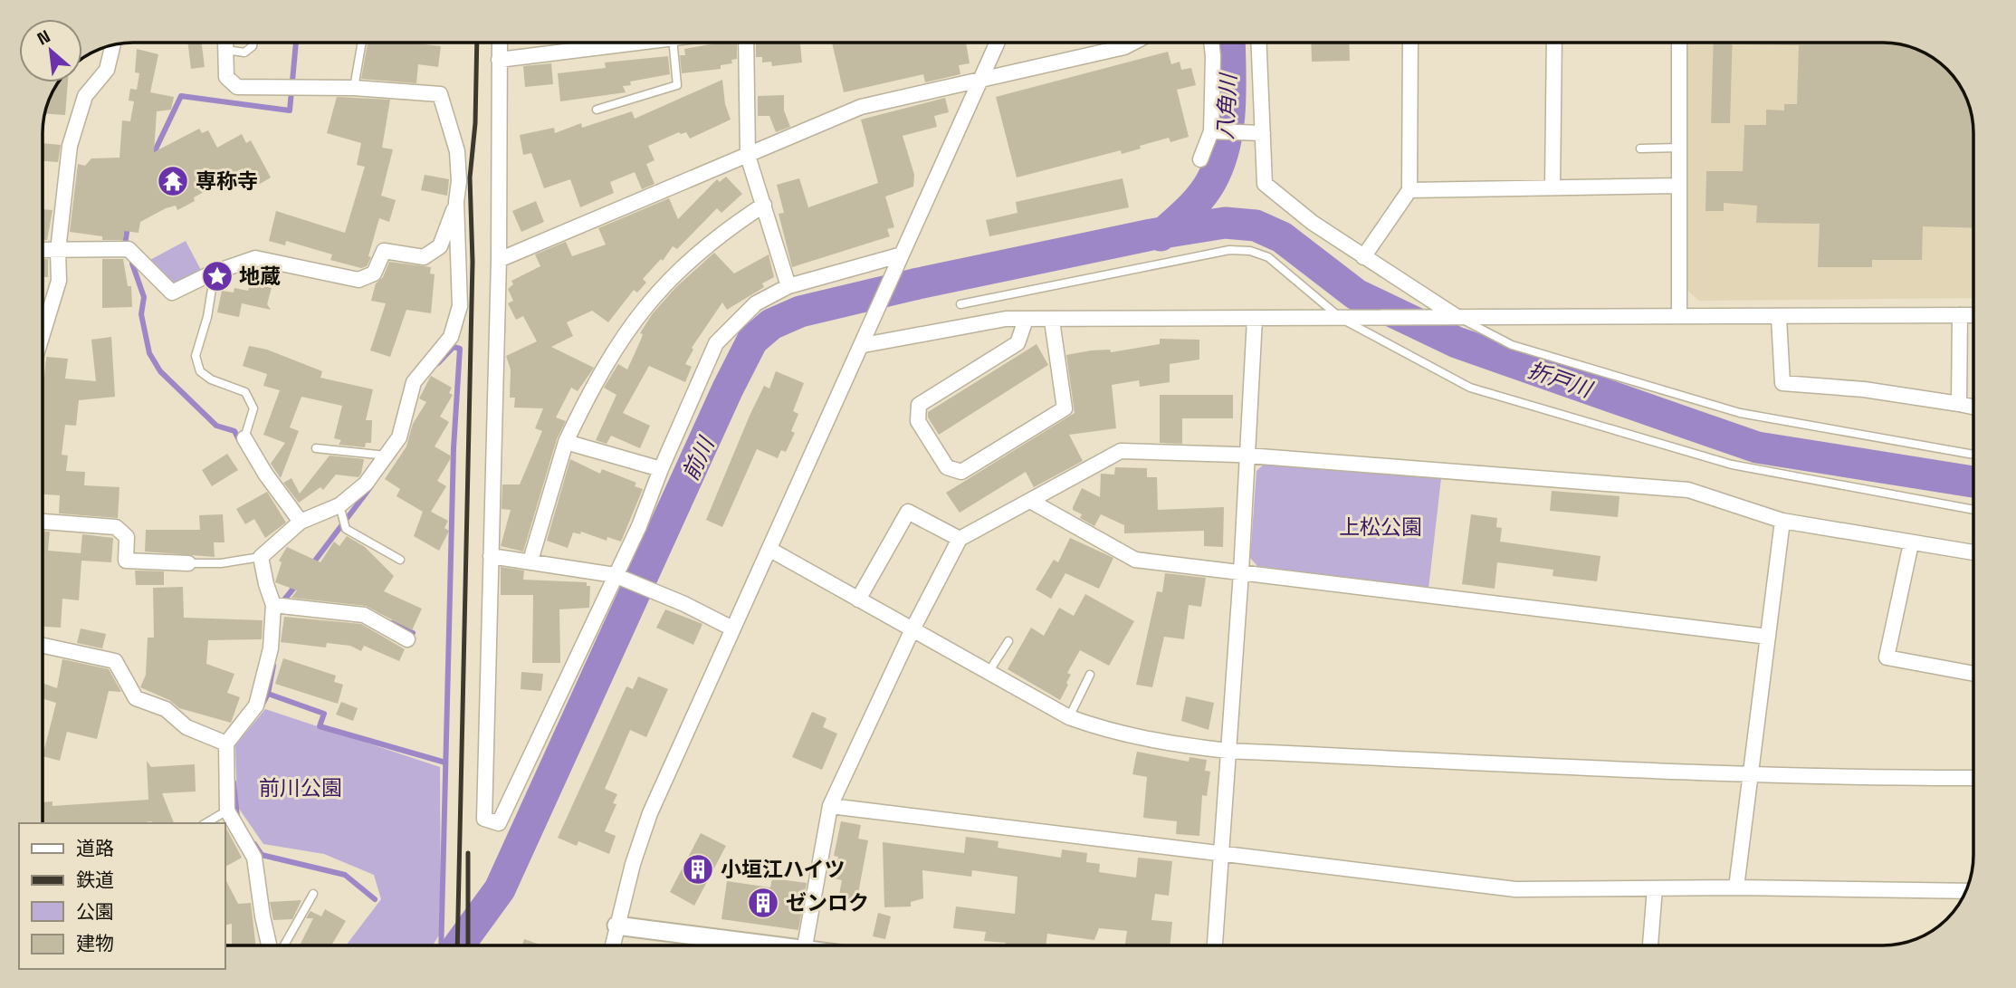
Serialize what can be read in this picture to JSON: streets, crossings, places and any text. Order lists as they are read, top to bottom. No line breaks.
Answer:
{"water":["八角川","折戸川","前川"],"parks":["上松公園","前川公園"],"places":{"temple":["専称寺"],"place":["地蔵"],"building":["小垣江ハイツ","ゼンロク"]},"legend":["道路","鉄道","公園","建物"],"north":"top left"}
